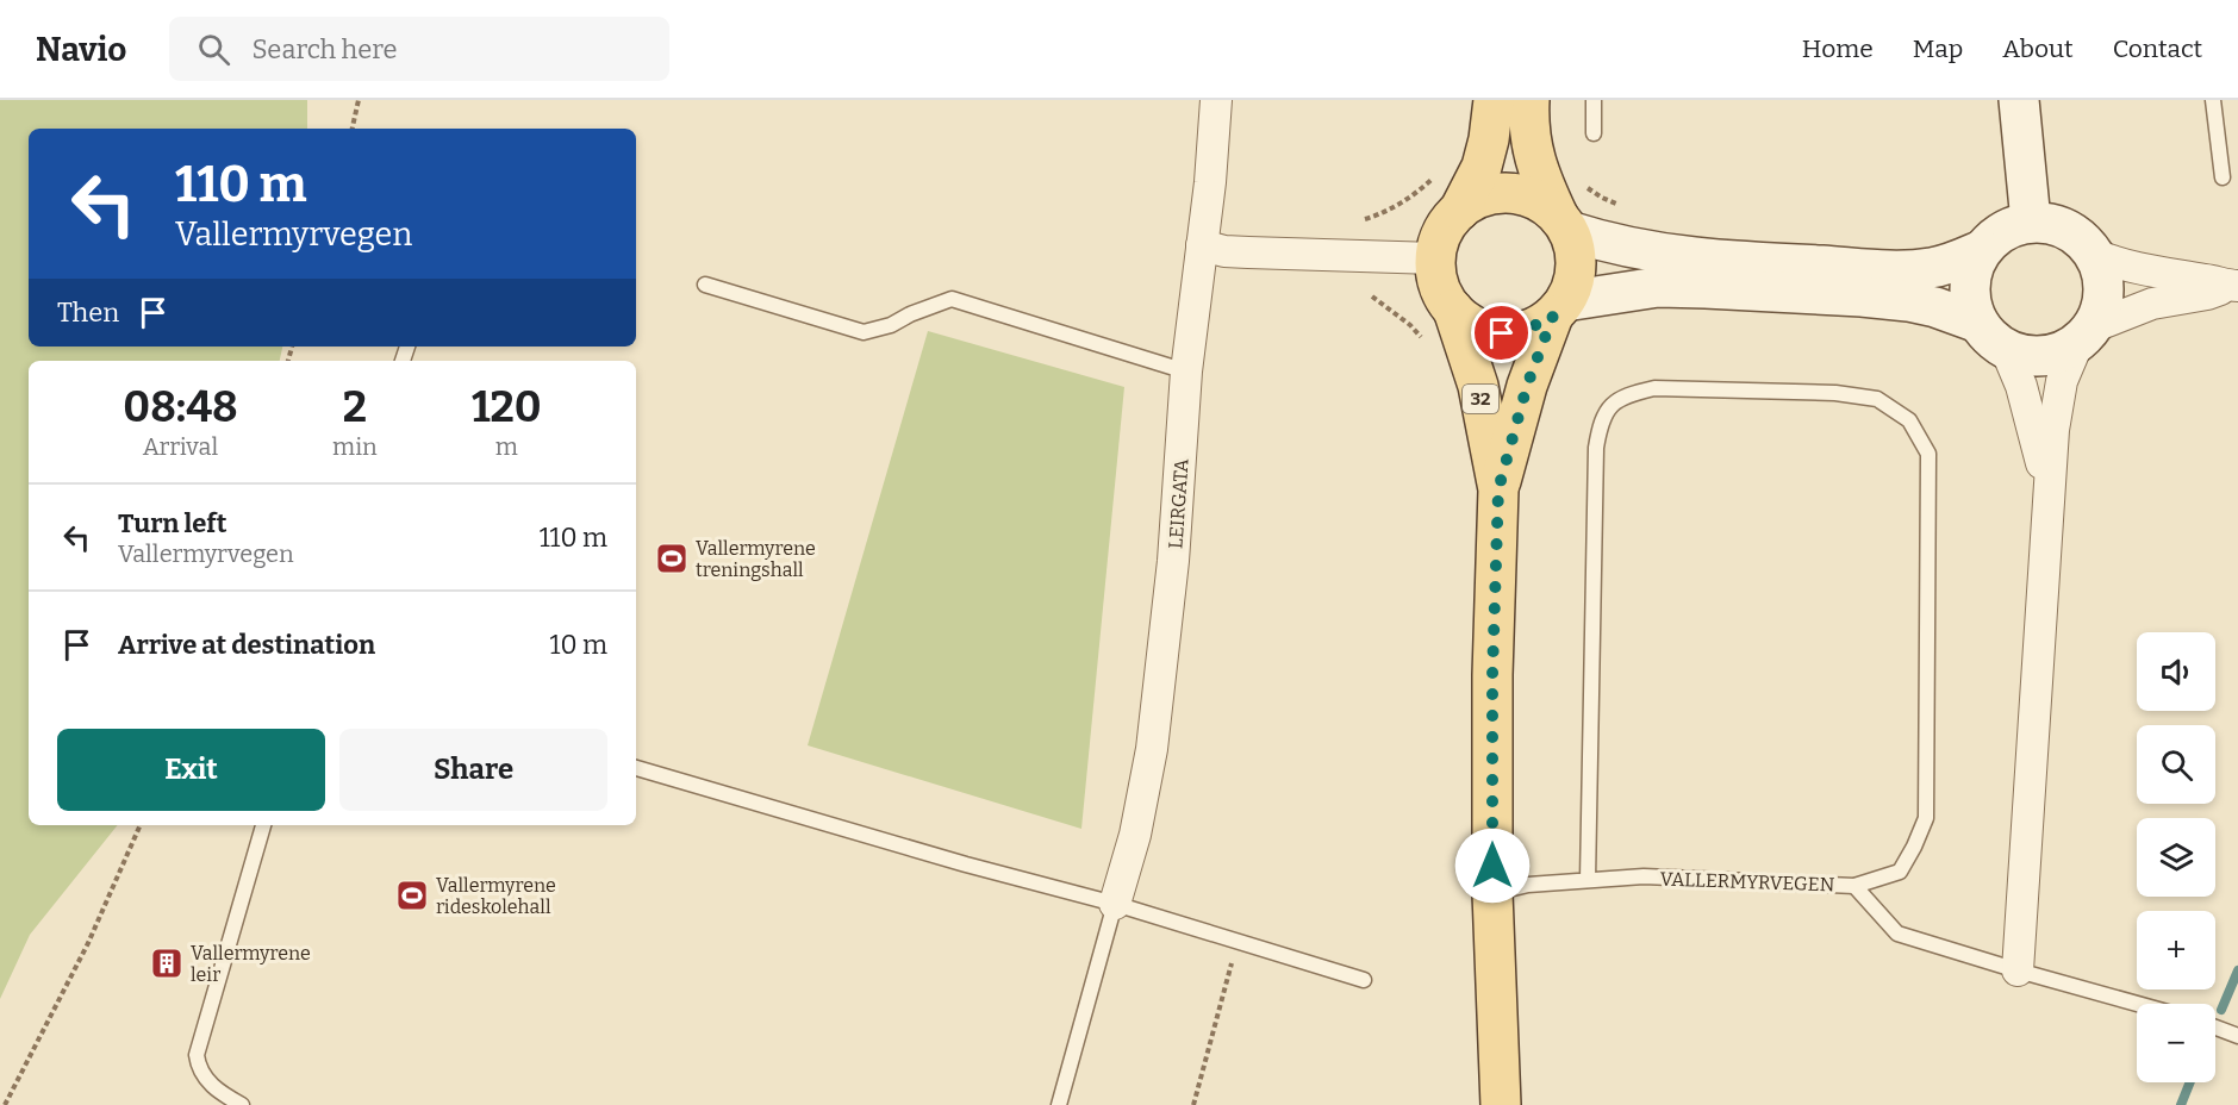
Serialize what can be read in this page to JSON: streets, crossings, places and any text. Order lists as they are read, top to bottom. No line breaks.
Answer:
{"streets":{"main road":["32"],"street":["LEIRGATA"],"lane":["VALLERMYRVEGEN"]},"crossings":[["32","VALLERMYRVEGEN"]],"places":{"sports":["Vallermyrene treningshall","Vallermyrene rideskolehall"],"building":["Vallermyrene leir"]},"page":{"header":"Navio","search":"Search here","nav":["Home","Map","About","Contact"],"turn":["110 m","Vallermyrvegen"],"then":"Then","eta":["08:48","Arrival","2","min","120","m"],"list":[{"name":"Turn left","note":"Vallermyrvegen","value":"110 m"},{"name":"Arrive at destination","value":"10 m"}],"map_buttons":["+","−"],"buttons":["Exit","Share"]}}
